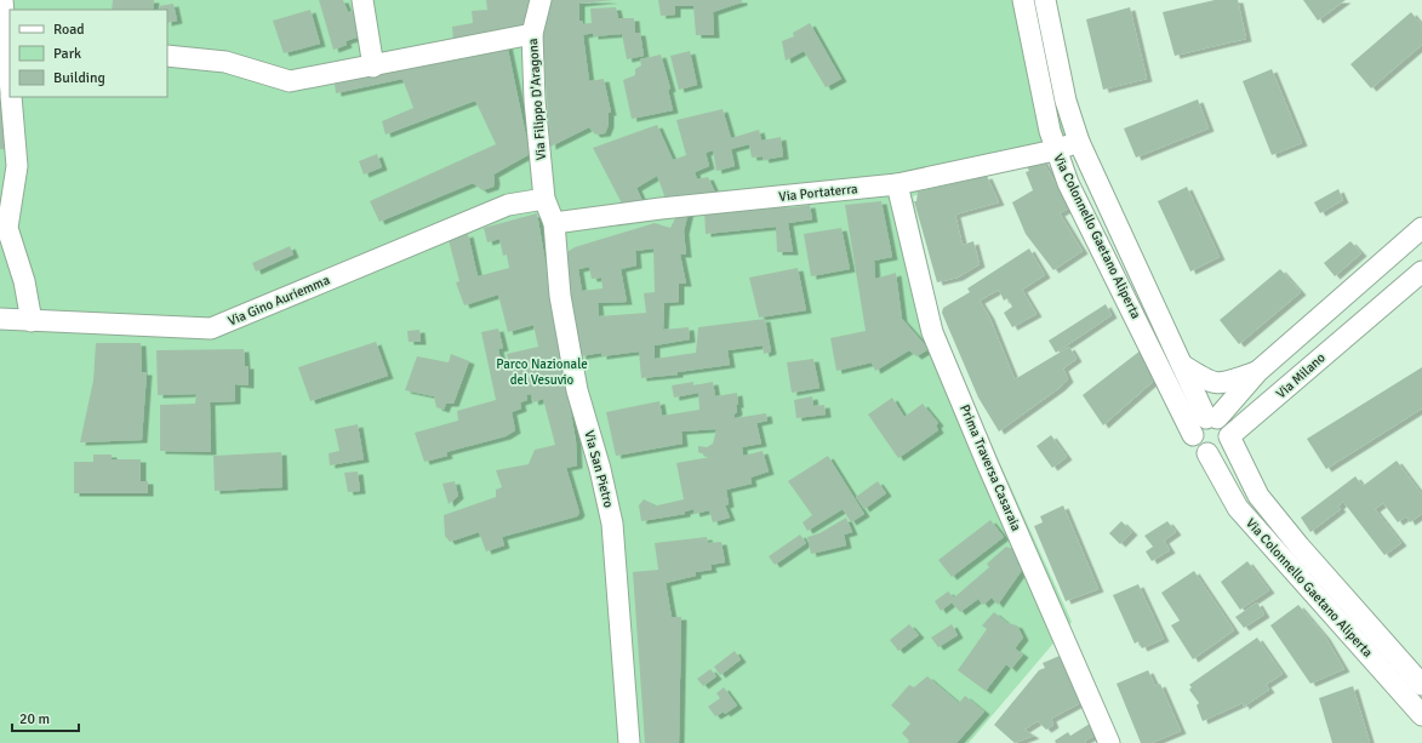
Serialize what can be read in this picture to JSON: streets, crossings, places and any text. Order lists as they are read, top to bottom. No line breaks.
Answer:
{"streets":{"street":["Via Filippo D'Aragona","Via Portaterra","Via Colonnello Gaetano Aliperta","Via Gino Auriemma","Via Milano","Prima Traversa Casaraia","Via San Pietro"]},"crossings":[["Via Filippo D'Aragona","Via Gino Auriemma"],["Via Filippo D'Aragona","Via San Pietro"],["Via Portaterra","Via Colonnello Gaetano Aliperta"],["Via Portaterra","Prima Traversa Casaraia"],["Via Portaterra","Via San Pietro"],["Via Colonnello Gaetano Aliperta","Via Milano"],["Via Gino Auriemma","Via San Pietro"]],"parks":["Parco Nazionale del Vesuvio"],"legend":["Road","Park","Building"],"scale_bar":"20 m"}
